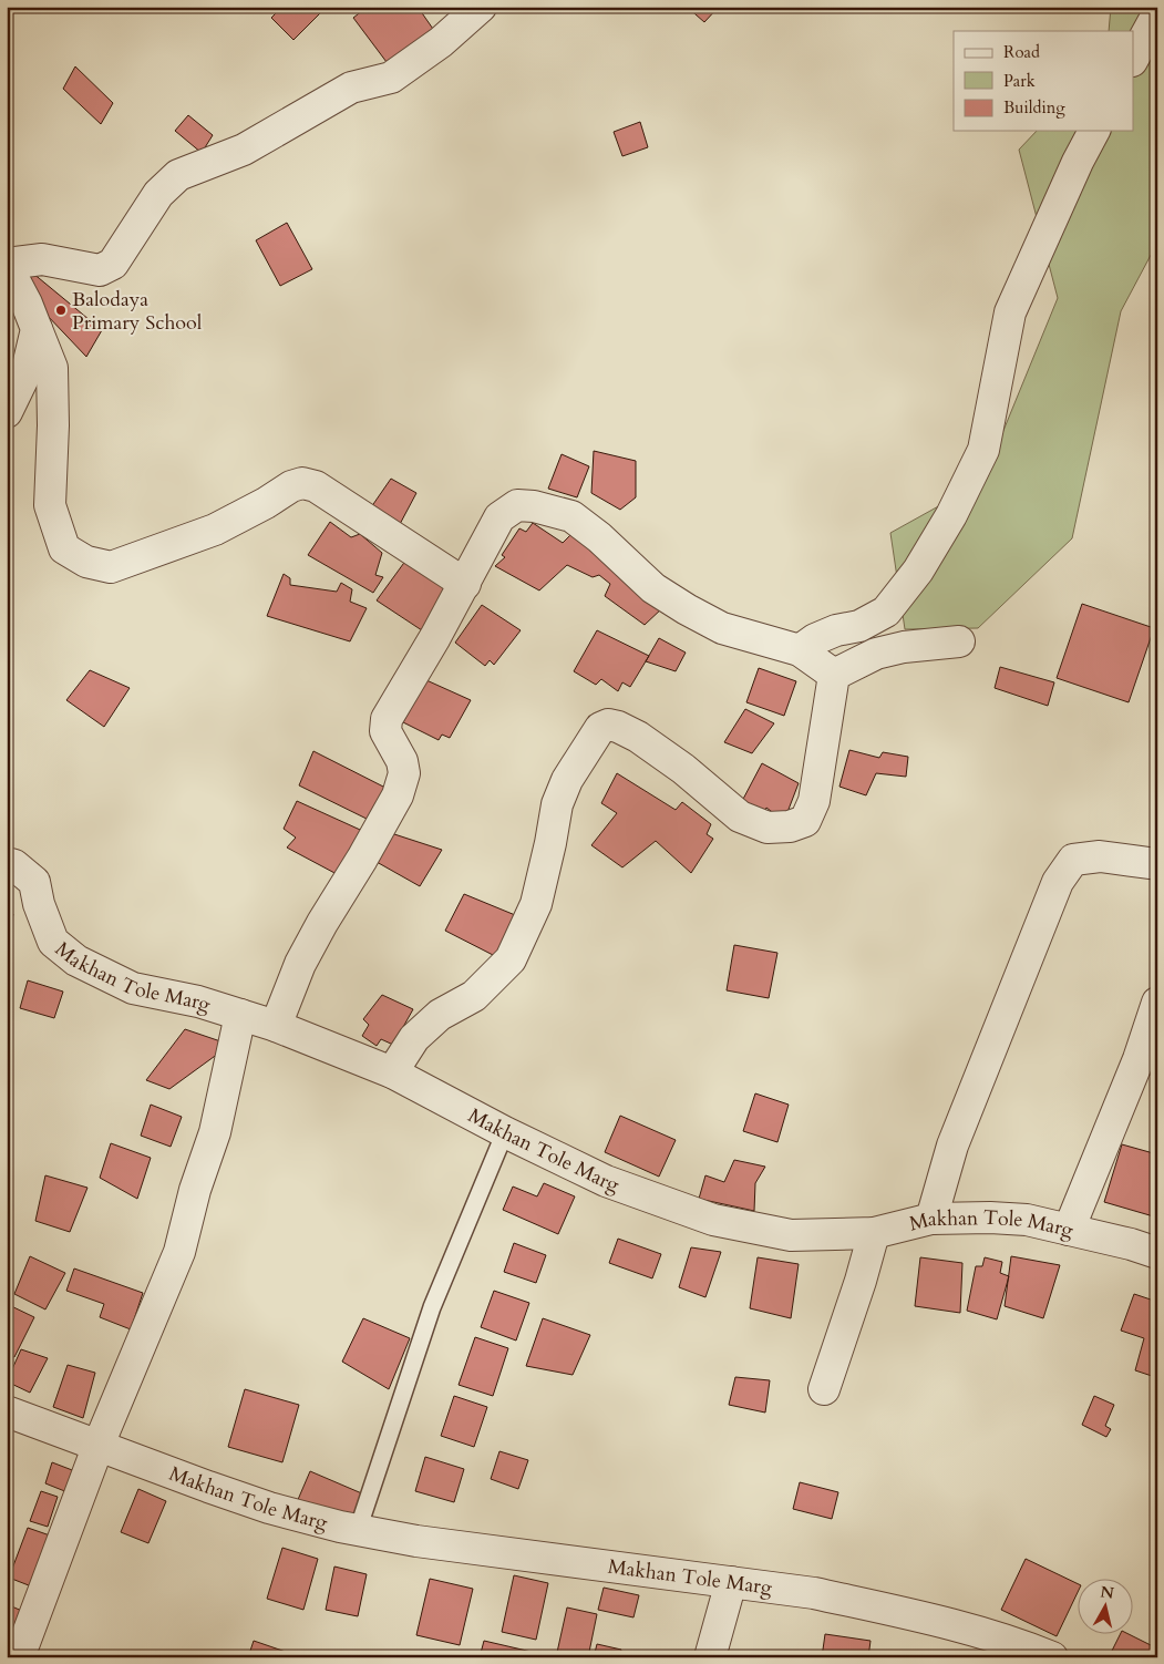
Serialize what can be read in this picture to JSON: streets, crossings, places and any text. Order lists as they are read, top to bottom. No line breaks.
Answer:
{"streets":{"street":["Makhan Tole Marg"]},"places":["Balodaya Primary School"],"legend":["Road","Park","Building"],"north":"top"}
